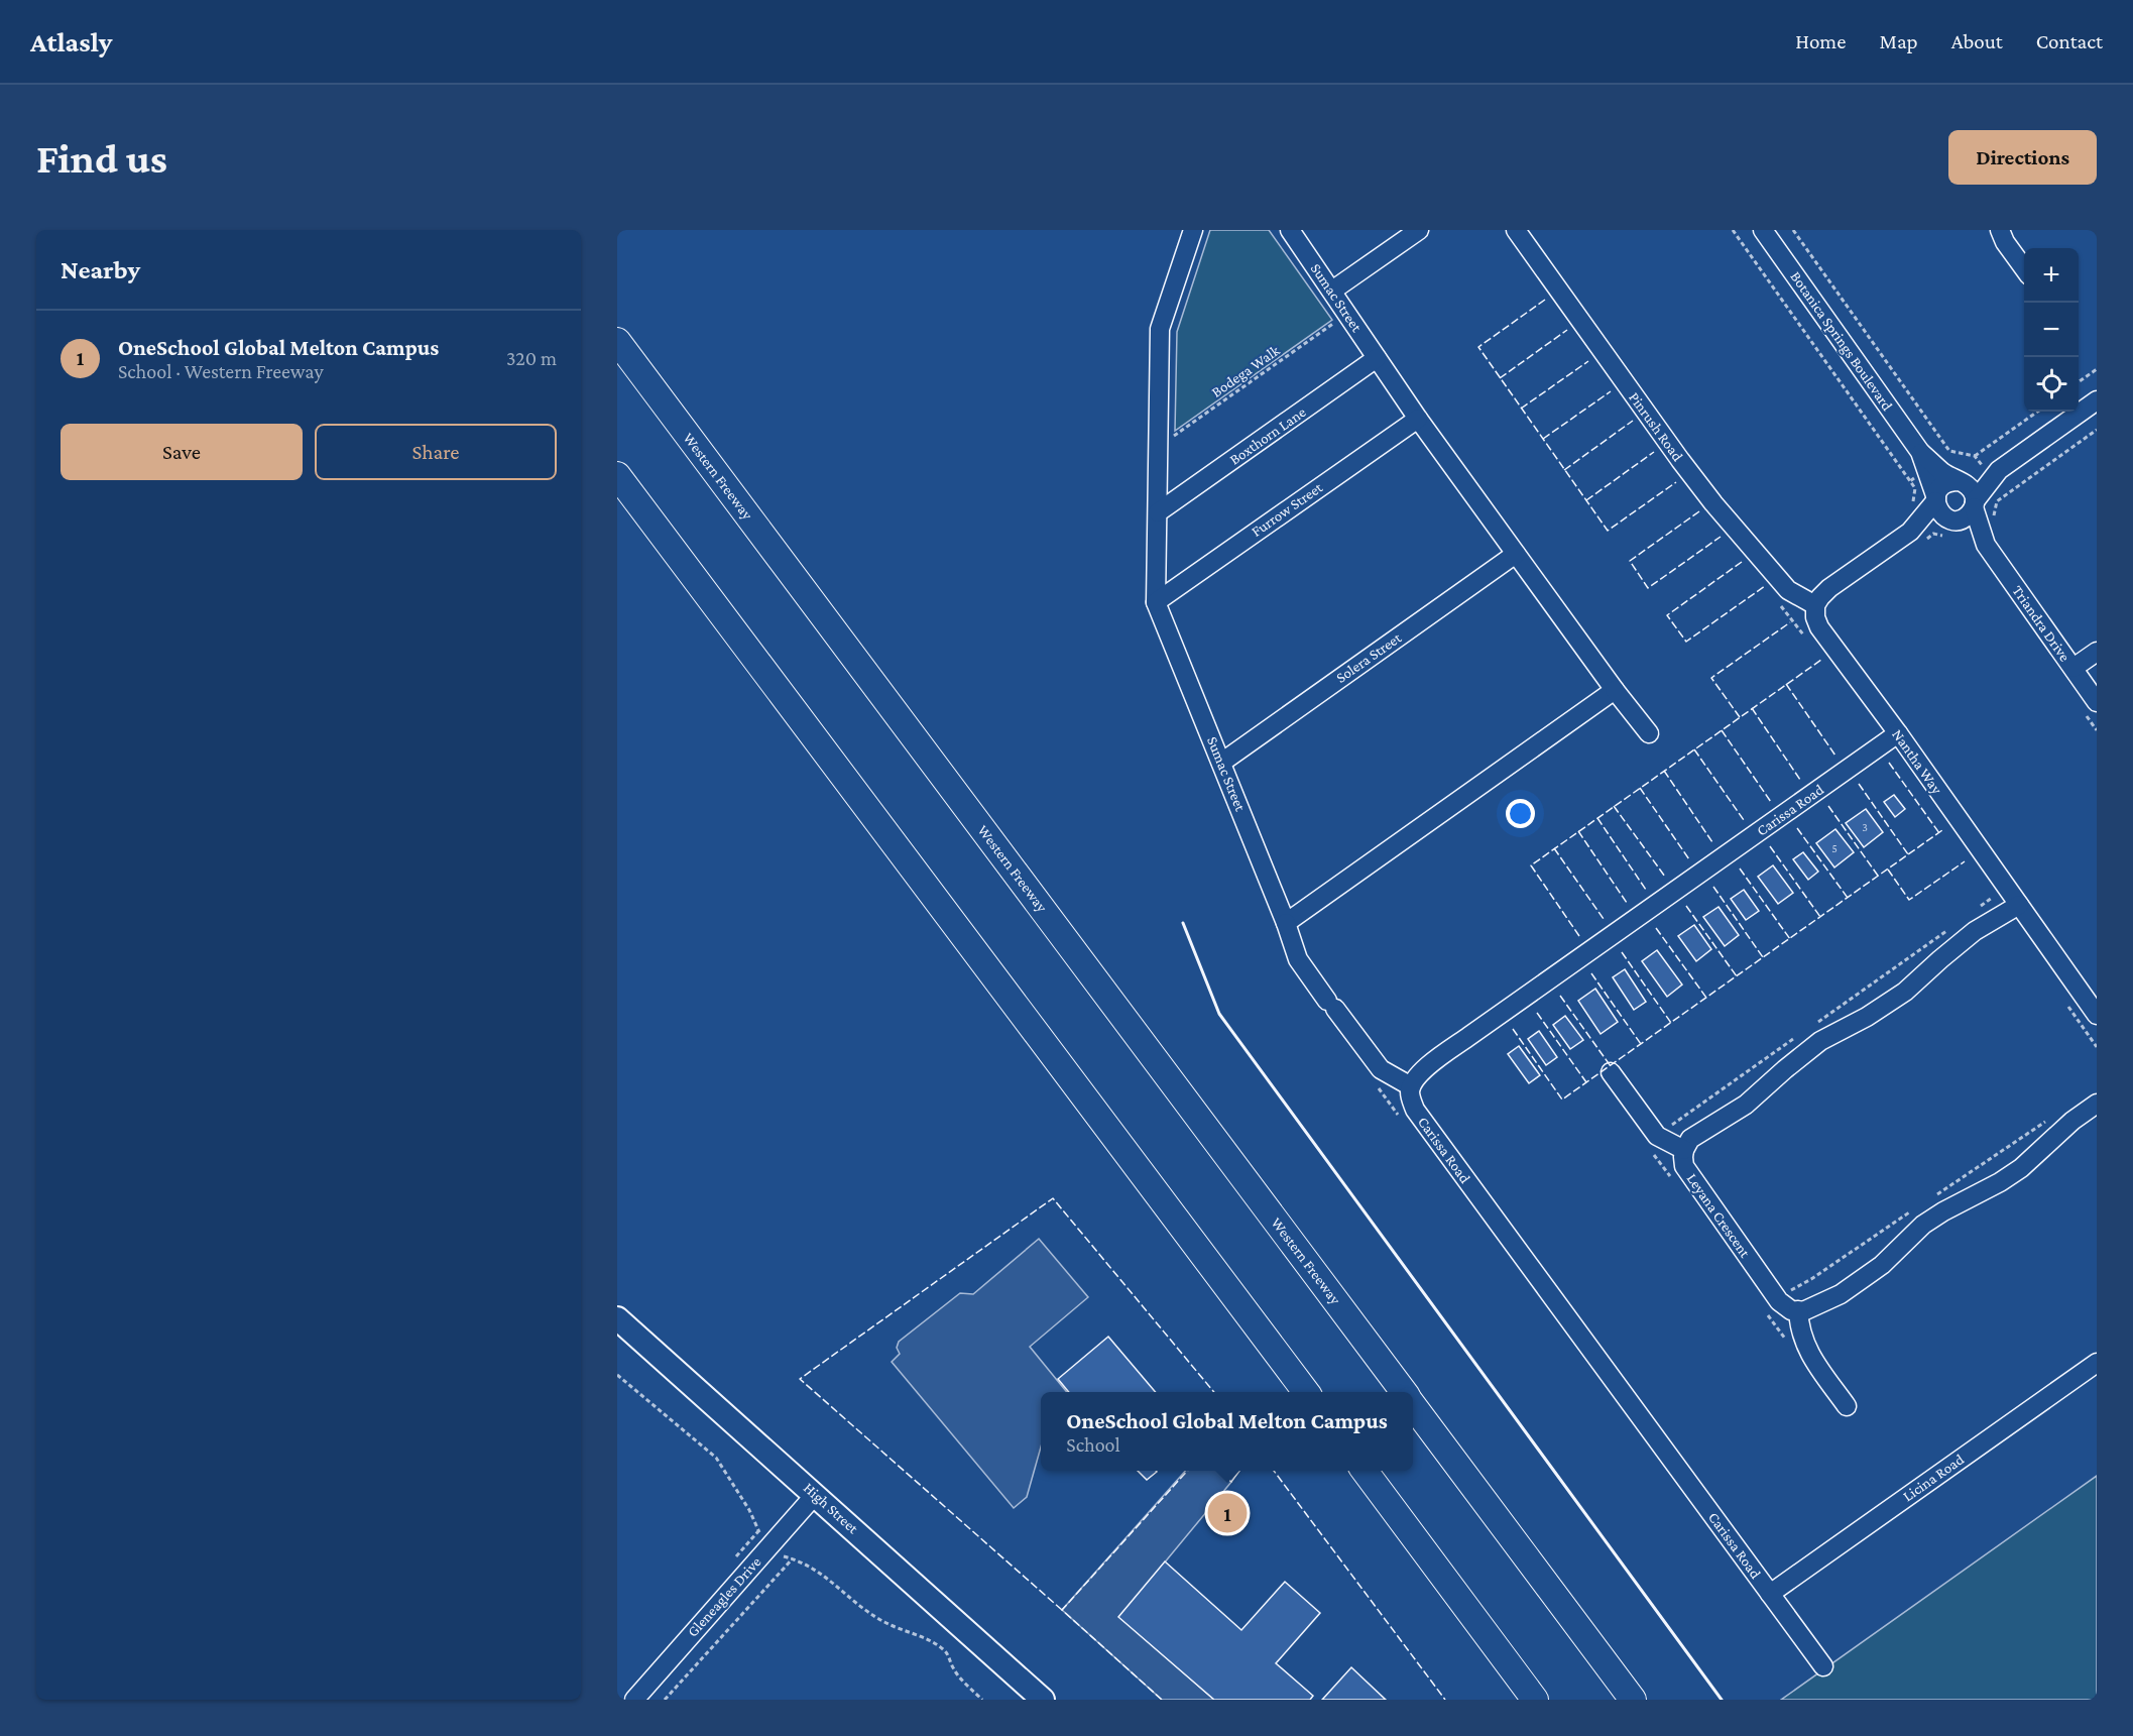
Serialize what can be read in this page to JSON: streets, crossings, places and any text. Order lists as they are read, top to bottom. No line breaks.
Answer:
{"streets":{"highway":["Western Freeway"],"main road":["High Street"],"street":["Sumac Street","Botanica Springs Boulevard","Pinrush Road","Boxthorn Lane","Furrow Street","Triandra Drive","Solera Street","Nantha Way","Carissa Road","Leyana Crescent","Licina Road","Gleneagles Drive"],"path":["Bodega Walk"]},"crossings":[["Sumac Street","Bodega Walk"],["Sumac Street","Boxthorn Lane"],["Sumac Street","Furrow Street"],["Sumac Street","Solera Street"],["Sumac Street","Carissa Road"],["Botanica Springs Boulevard","Triandra Drive"],["Pinrush Road","Nantha Way"],["Nantha Way","Carissa Road"],["Carissa Road","Licina Road"],["High Street","Gleneagles Drive"]],"house_numbers":["3","5"],"page":{"header":"Atlasly","nav":["Home","Map","About","Contact"],"buttons":["Directions",["Save","Share"]],"title":"Find us","heading":"Nearby","map_buttons":["+","−"],"list":[{"mark":"1","name":"OneSchool Global Melton Campus","note":"School · Western Freeway","value":"320 m"}],"popup":["OneSchool Global Melton Campus","School"],"pins":"1"}}
